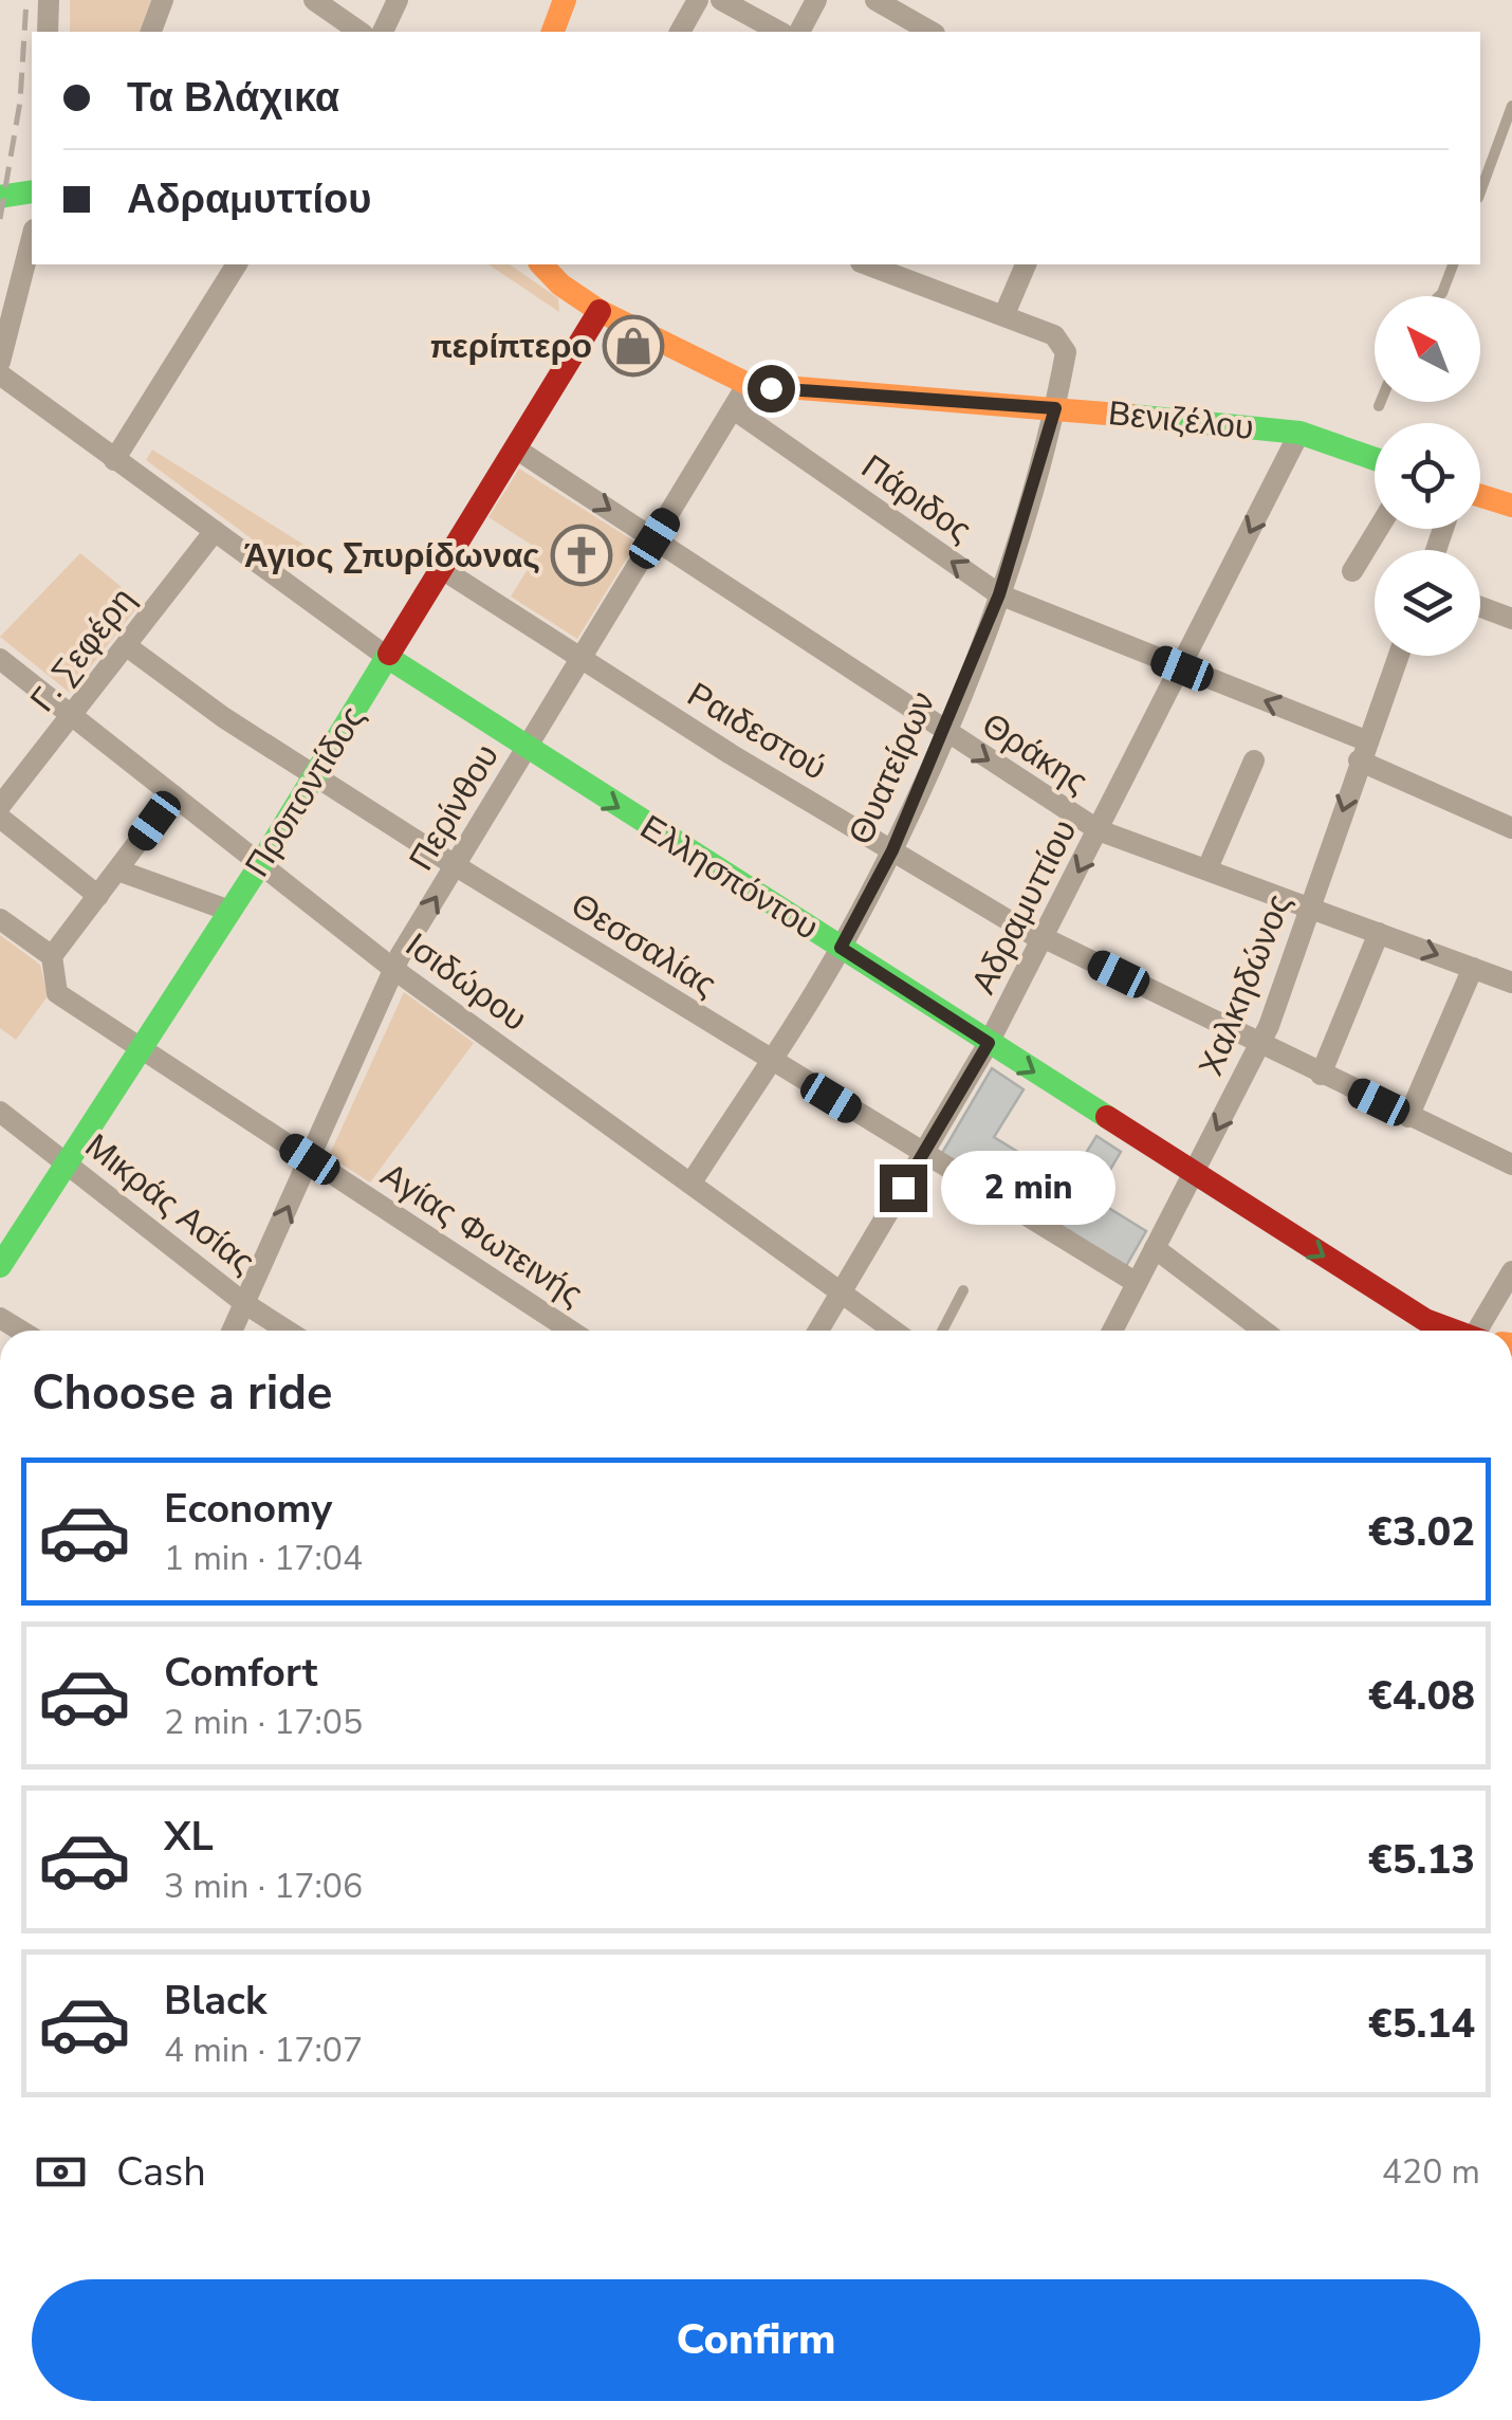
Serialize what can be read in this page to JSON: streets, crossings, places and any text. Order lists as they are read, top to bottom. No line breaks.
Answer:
{"streets":{"street":["Βενιζέλου","Πάριδος","Γ. Σεφέρη","Ραιδεστού","Θράκης","Θυατείρων","Προποντίδος","Περίνθου","Ελλησπόντου","Αδραμυττίου","Θεσσαλίας","Ισιδώρου","Χαλκηδώνος","Μικράς Ασίας","Αγίας Φωτεινής"]},"crossings":[["Βενιζέλου","Θυατείρων"],["Βενιζέλου","Προποντίδος"],["Βενιζέλου","Περίνθου"],["Βενιζέλου","Αδραμυττίου"],["Πάριδος","Θυατείρων"],["Πάριδος","Περίνθου"],["Πάριδος","Αδραμυττίου"],["Πάριδος","Χαλκηδώνος"],["Γ. Σεφέρη","Ελλησπόντου"],["Γ. Σεφέρη","Θεσσαλίας"],["Γ. Σεφέρη","Ισιδώρου"],["Ραιδεστού","Θυατείρων"],["Ραιδεστού","Προποντίδος"],["Ραιδεστού","Περίνθου"],["Ραιδεστού","Αδραμυττίου"],["Ραιδεστού","Χαλκηδώνος"],["Θράκης","Θυατείρων"],["Θράκης","Προποντίδος"],["Θράκης","Περίνθου"],["Θράκης","Αδραμυττίου"],["Θράκης","Χαλκηδώνος"],["Θυατείρων","Ελλησπόντου"],["Θυατείρων","Θεσσαλίας"],["Θυατείρων","Ισιδώρου"],["Προποντίδος","Ελλησπόντου"],["Προποντίδος","Θεσσαλίας"],["Προποντίδος","Ισιδώρου"],["Προποντίδος","Μικράς Ασίας"],["Προποντίδος","Αγίας Φωτεινής"],["Περίνθου","Ελλησπόντου"],["Περίνθου","Θεσσαλίας"],["Περίνθου","Ισιδώρου"],["Περίνθου","Μικράς Ασίας"],["Περίνθου","Αγίας Φωτεινής"],["Ελλησπόντου","Αδραμυττίου"],["Ελλησπόντου","Χαλκηδώνος"],["Αδραμυττίου","Θεσσαλίας"],["Αδραμυττίου","Ισιδώρου"],["Θεσσαλίας","Χαλκηδώνος"]],"one_way":["Πάριδος","Θράκης","Ελλησπόντου","Αδραμυττίου"],"places":{"shop":["περίπτερο"],"church":["Άγιος Σπυρίδωνας"]},"north":"top left","page":{"banner":["Τα Βλάχικα","Αδραμυττίου"],"bubble":"2 min","heading":"Choose a ride","list":[{"name":"Economy","note":"1 min · 17:04","value":"€3.02"},{"name":"Comfort","note":"2 min · 17:05","value":"€4.08"},{"name":"XL","note":"3 min · 17:06","value":"€5.13"},{"name":"Black","note":"4 min · 17:07","value":"€5.14"}],"pay":["Cash","420 m"],"buttons":"Confirm"}}
